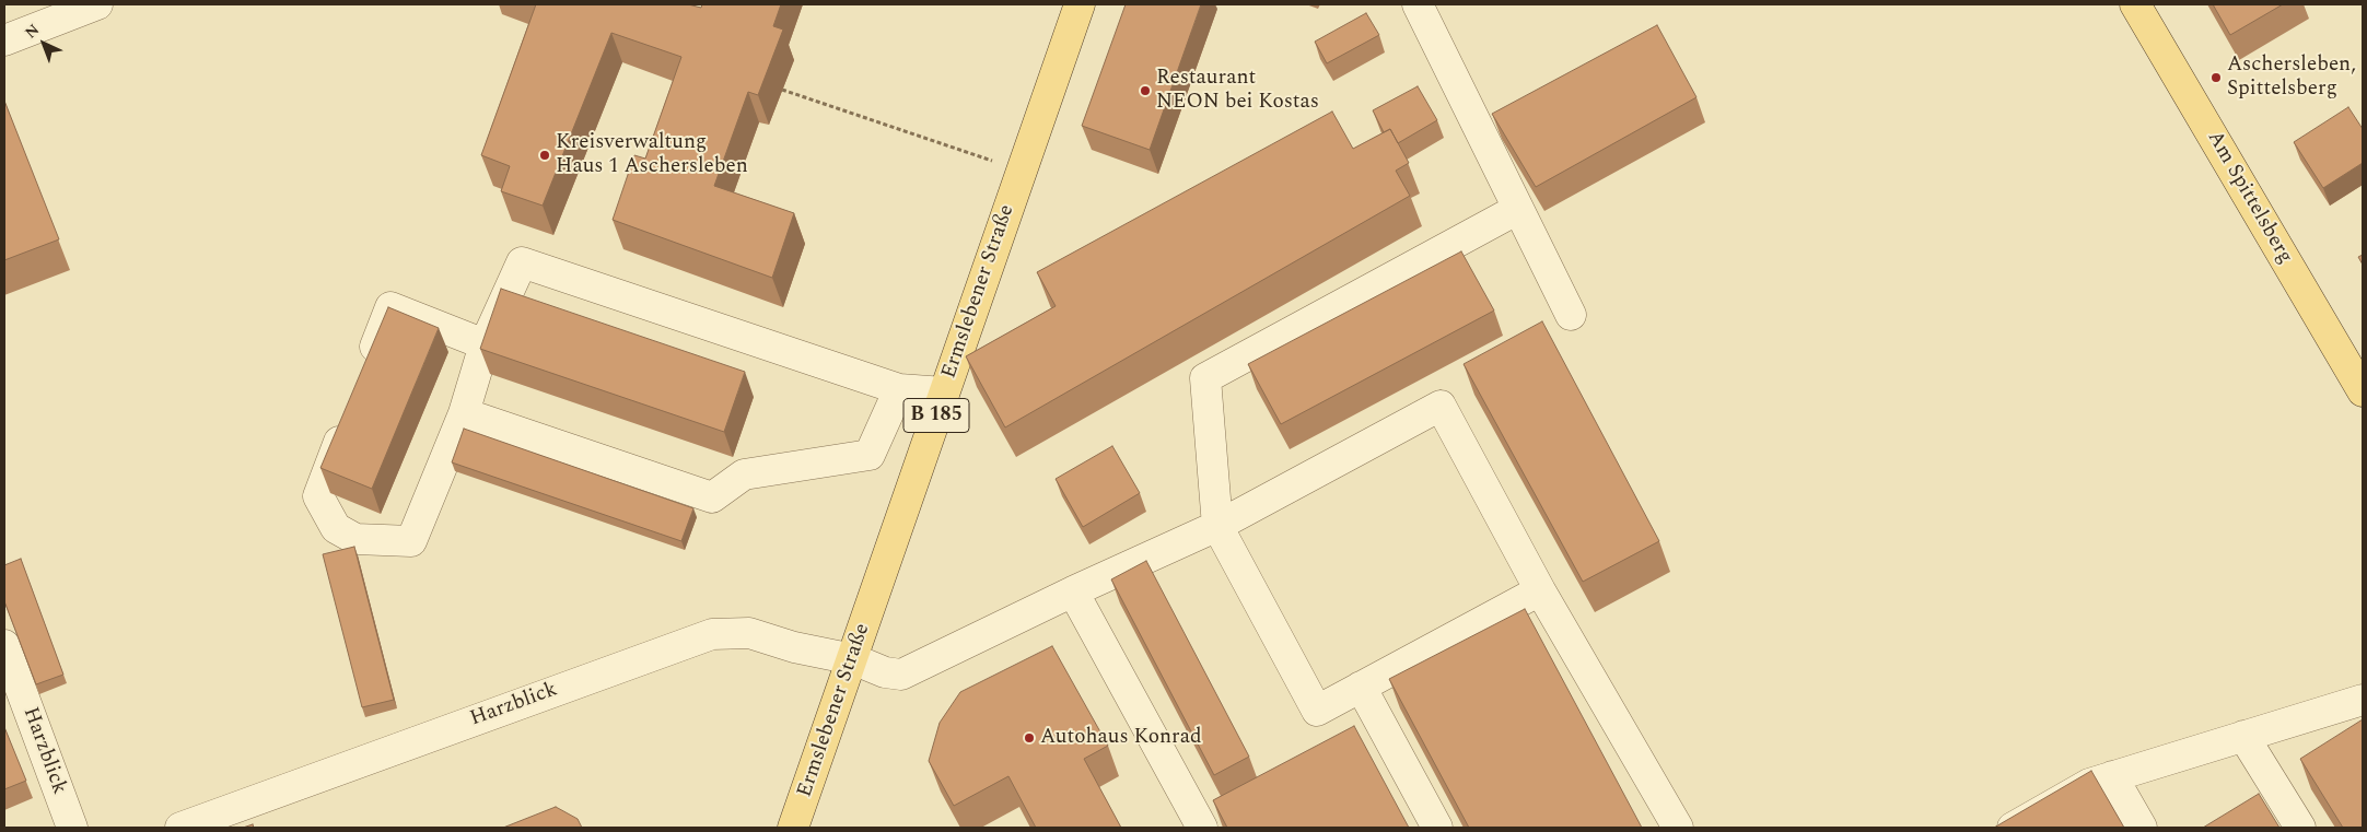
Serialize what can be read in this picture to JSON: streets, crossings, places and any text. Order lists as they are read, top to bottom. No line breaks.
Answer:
{"streets":{"main road":["Am Spittelsberg","Ermslebener Straße","B 185"],"street":["Harzblick"]},"crossings":[["Ermslebener Straße","Harzblick"]],"places":["Aschersleben, Spittelsberg","Restaurant NEON bei Kostas","Kreisverwaltung Haus 1 Aschersleben","Autohaus Konrad"],"north":"top left"}
